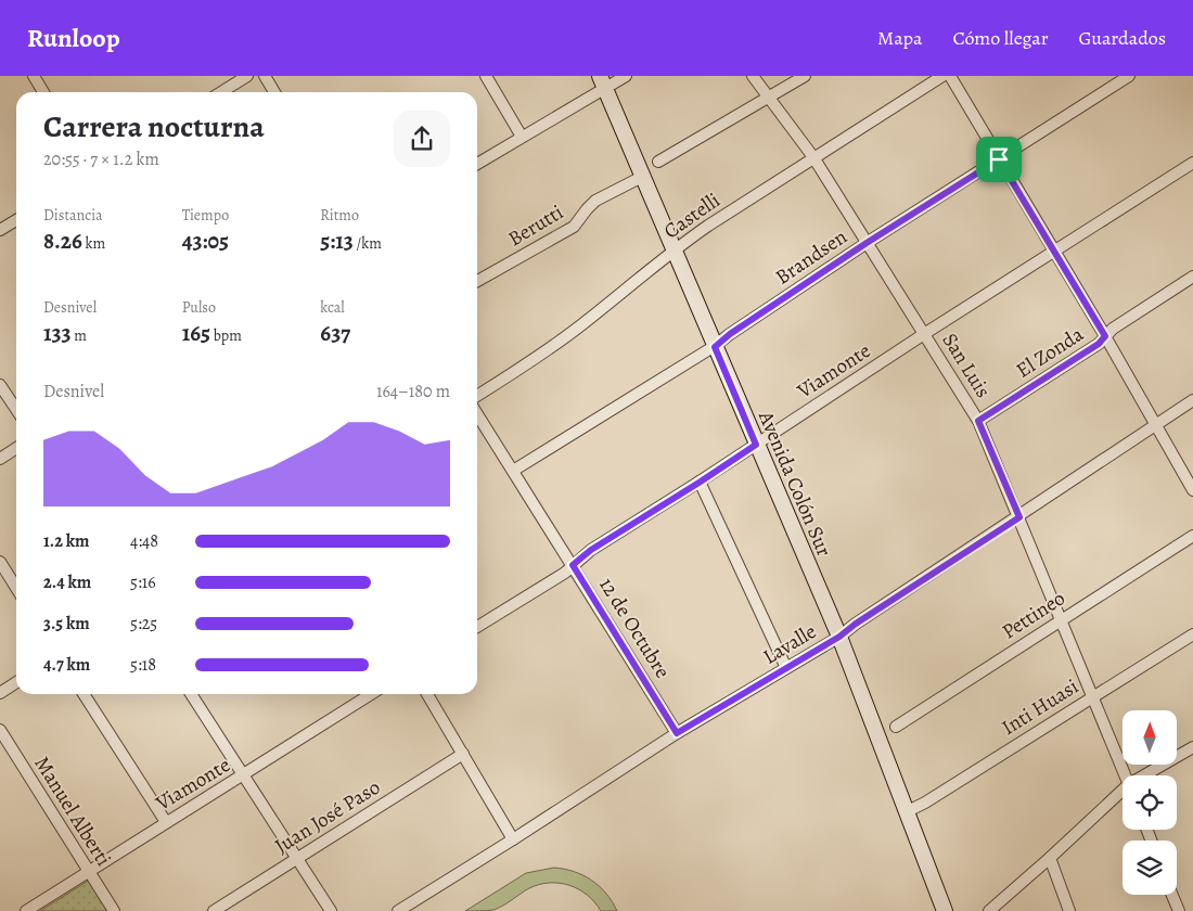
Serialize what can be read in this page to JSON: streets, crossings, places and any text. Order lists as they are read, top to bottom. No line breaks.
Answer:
{"streets":{"main road":["Avenida Colón Sur"],"street":["Castelli","Berutti","Brandsen","El Zonda","San Luis","Viamonte","Pettineo","12 de Octubre","Lavalle","Inti Huasi","Manuel Alberti","Juan José Paso"]},"crossings":[["Castelli","San Luis"],["Castelli","Avenida Colón Sur"],["Berutti","Avenida Colón Sur"],["Brandsen","San Luis"],["Brandsen","Avenida Colón Sur"],["Brandsen","12 de Octubre"],["El Zonda","San Luis"],["San Luis","Viamonte"],["San Luis","Pettineo"],["San Luis","Lavalle"],["San Luis","Inti Huasi"],["Viamonte","Avenida Colón Sur"],["Viamonte","12 de Octubre"],["Viamonte","Manuel Alberti"],["Avenida Colón Sur","Lavalle"],["Avenida Colón Sur","Inti Huasi"],["12 de Octubre","Lavalle"]],"north":"top","page":{"header":"Runloop","nav":["Mapa","Cómo llegar","Guardados"],"heading":["Carrera nocturna","20:55 · 7 × 1.2 km"],"stats":[["Distancia","8.26 km"],["Tiempo","43:05"],["Ritmo","5:13 /km"],["Desnivel","133 m"],["Pulso","165 bpm"],["kcal","637"]],"chart":["Desnivel","164–180 m"],"list":[{"name":"1.2 km","note":"4:48"},{"name":"2.4 km","note":"5:16"},{"name":"3.5 km","note":"5:25"},{"name":"4.7 km","note":"5:18"}]}}
